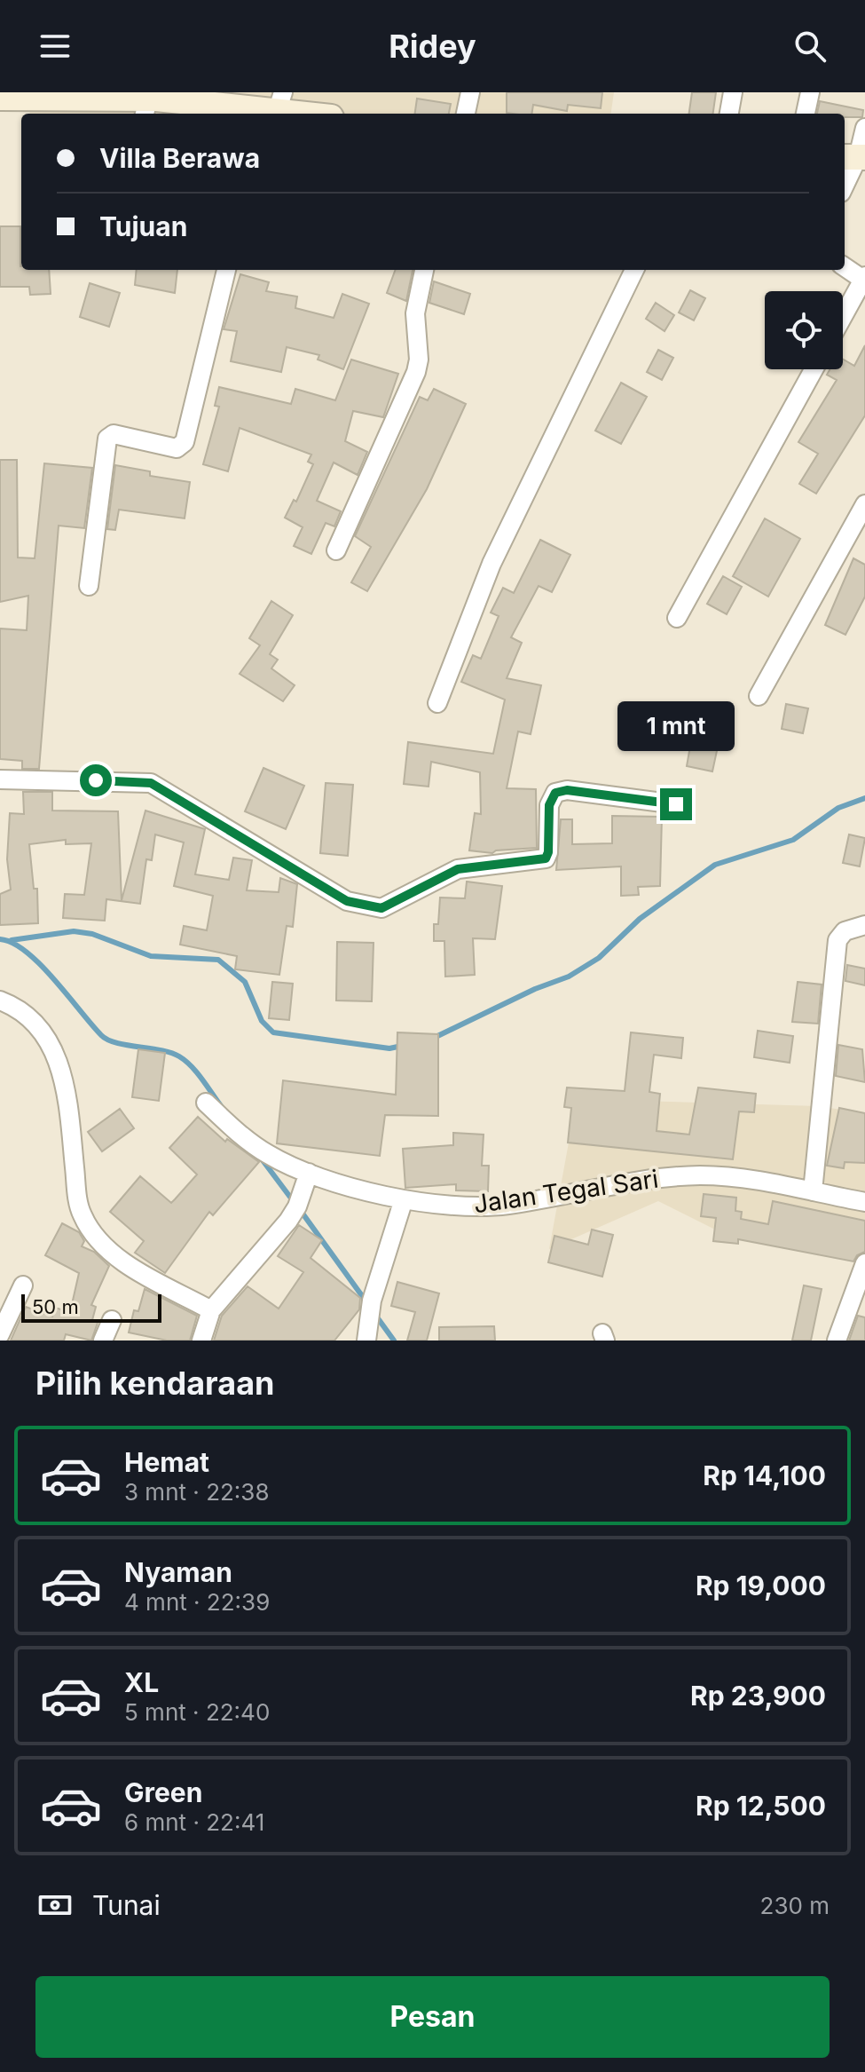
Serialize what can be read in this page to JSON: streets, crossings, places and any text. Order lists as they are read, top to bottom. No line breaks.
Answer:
{"streets":{"street":["Jalan Tegal Sari"]},"scale_bar":"50 m","page":{"header":"Ridey","banner":["Villa Berawa","Tujuan"],"bubble":"1 mnt","scale":"50 m","heading":"Pilih kendaraan","list":[{"name":"Hemat","note":"3 mnt · 22:38","value":"Rp 14,100"},{"name":"Nyaman","note":"4 mnt · 22:39","value":"Rp 19,000"},{"name":"XL","note":"5 mnt · 22:40","value":"Rp 23,900"},{"name":"Green","note":"6 mnt · 22:41","value":"Rp 12,500"}],"pay":["Tunai","230 m"],"buttons":"Pesan"}}
